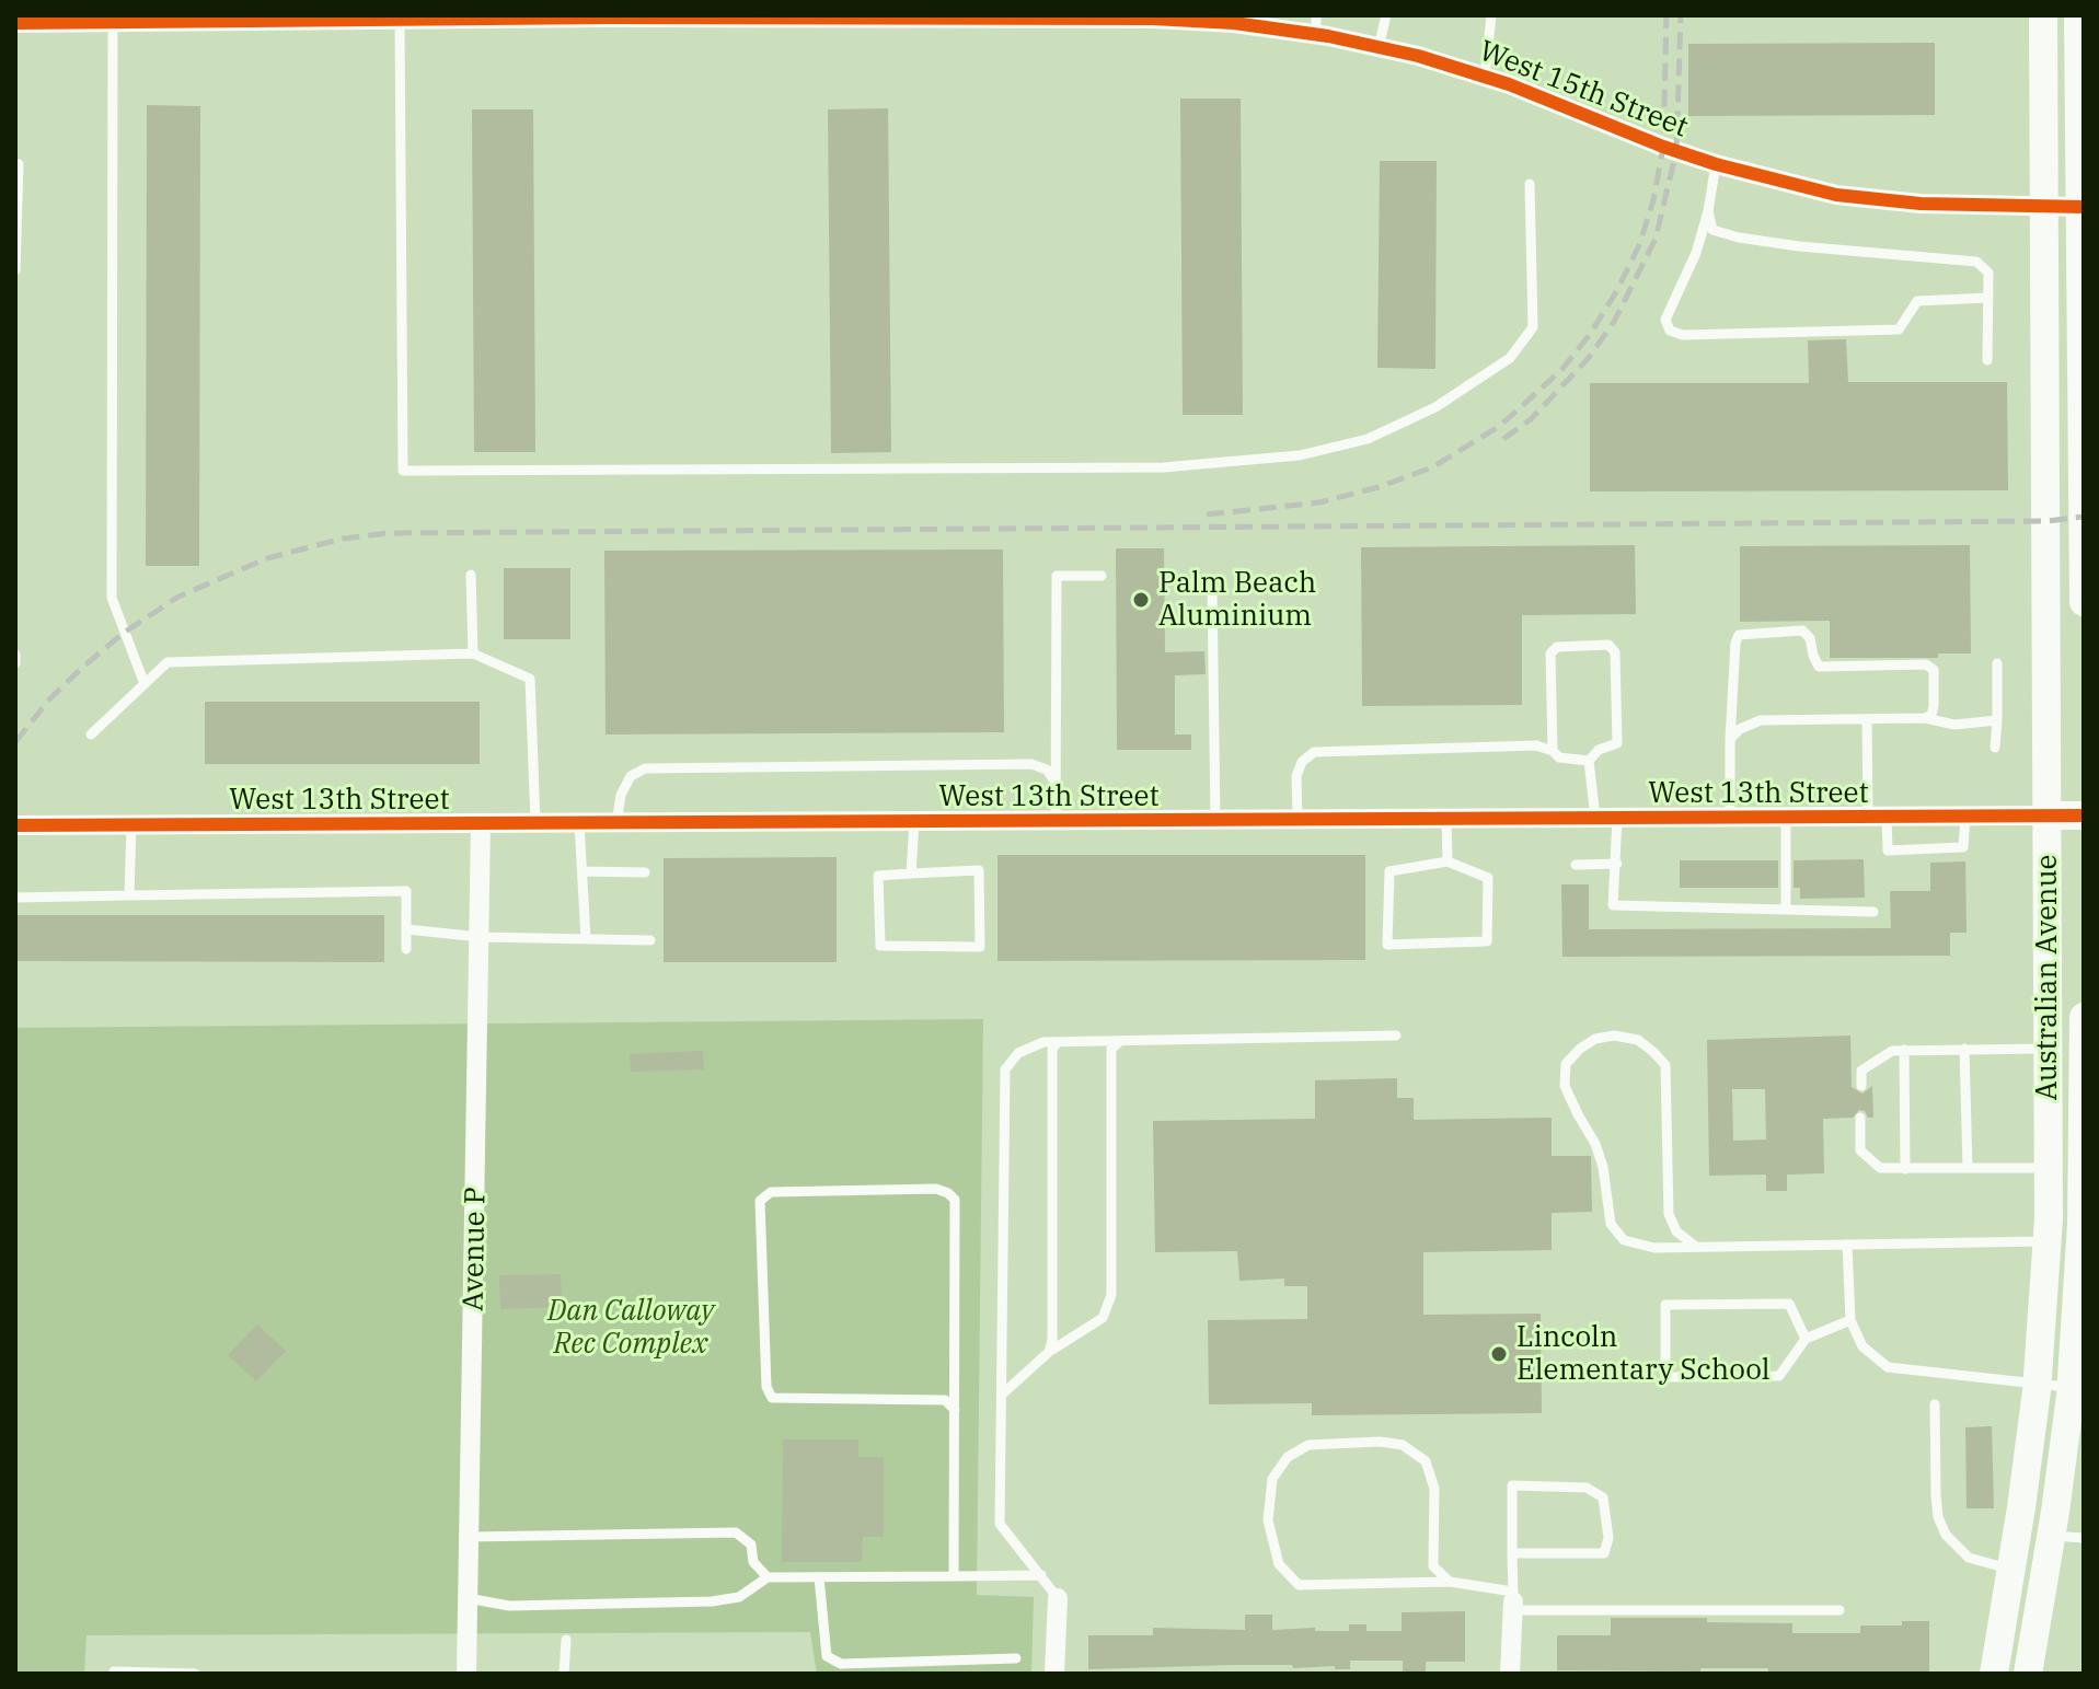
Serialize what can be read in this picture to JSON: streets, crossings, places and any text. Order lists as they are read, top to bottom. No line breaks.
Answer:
{"streets":{"main road":["West 13th Street","Australian Avenue"],"street":["West 15th Street","Avenue P"]},"crossings":[["West 15th Street","Australian Avenue"],["West 13th Street","Australian Avenue"],["West 13th Street","Avenue P"]],"parks":["Dan Calloway Rec Complex"],"places":["Palm Beach Aluminium","Lincoln Elementary School"]}
